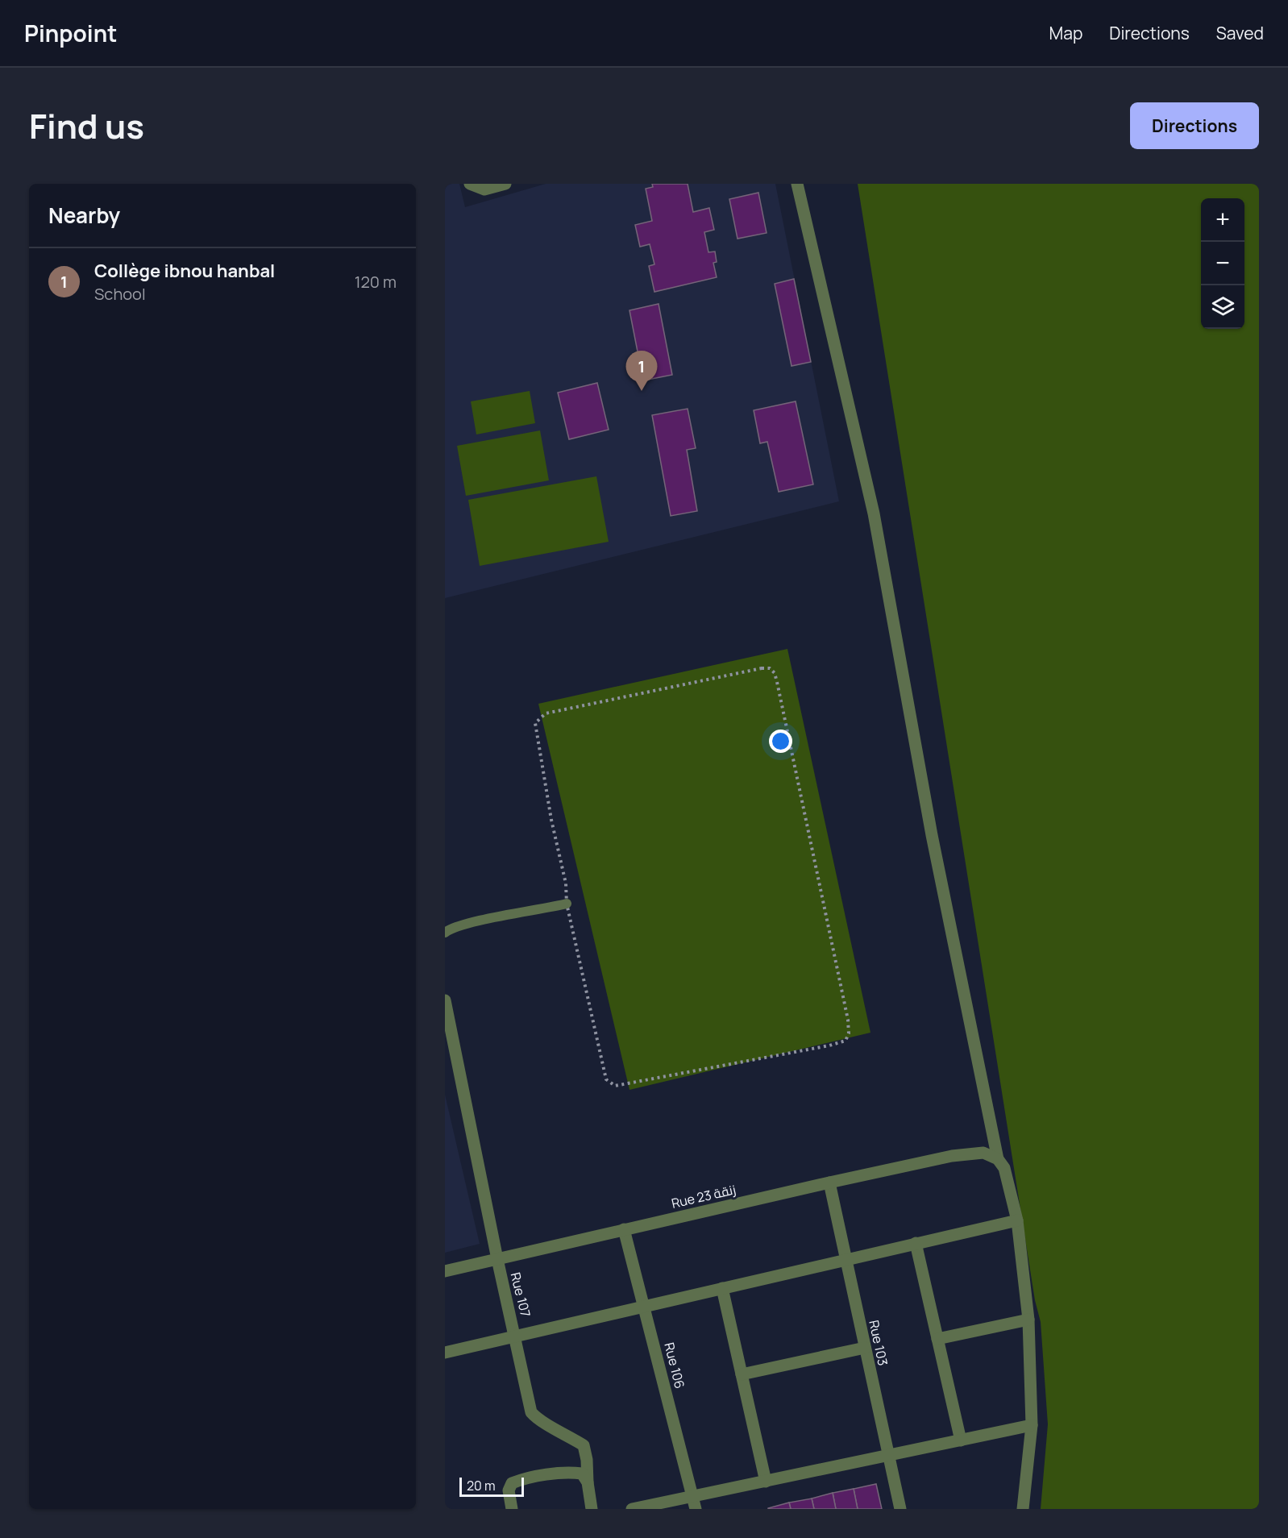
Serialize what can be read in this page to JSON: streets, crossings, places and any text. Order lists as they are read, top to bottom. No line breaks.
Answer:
{"streets":{"street":["Rue 23 زنقة","Rue 107","Rue 103","Rue 106"]},"crossings":[["Rue 23 زنقة","Rue 107"],["Rue 23 زنقة","Rue 103"],["Rue 23 زنقة","Rue 106"]],"scale_bar":"20 m","page":{"header":"Pinpoint","nav":["Map","Directions","Saved"],"title":"Find us","buttons":"Directions","heading":"Nearby","map_buttons":["+","−"],"list":[{"mark":"1","name":"Collège ibnou hanbal","note":"School","value":"120 m"}],"pins":"1","scale":"20 m"}}
